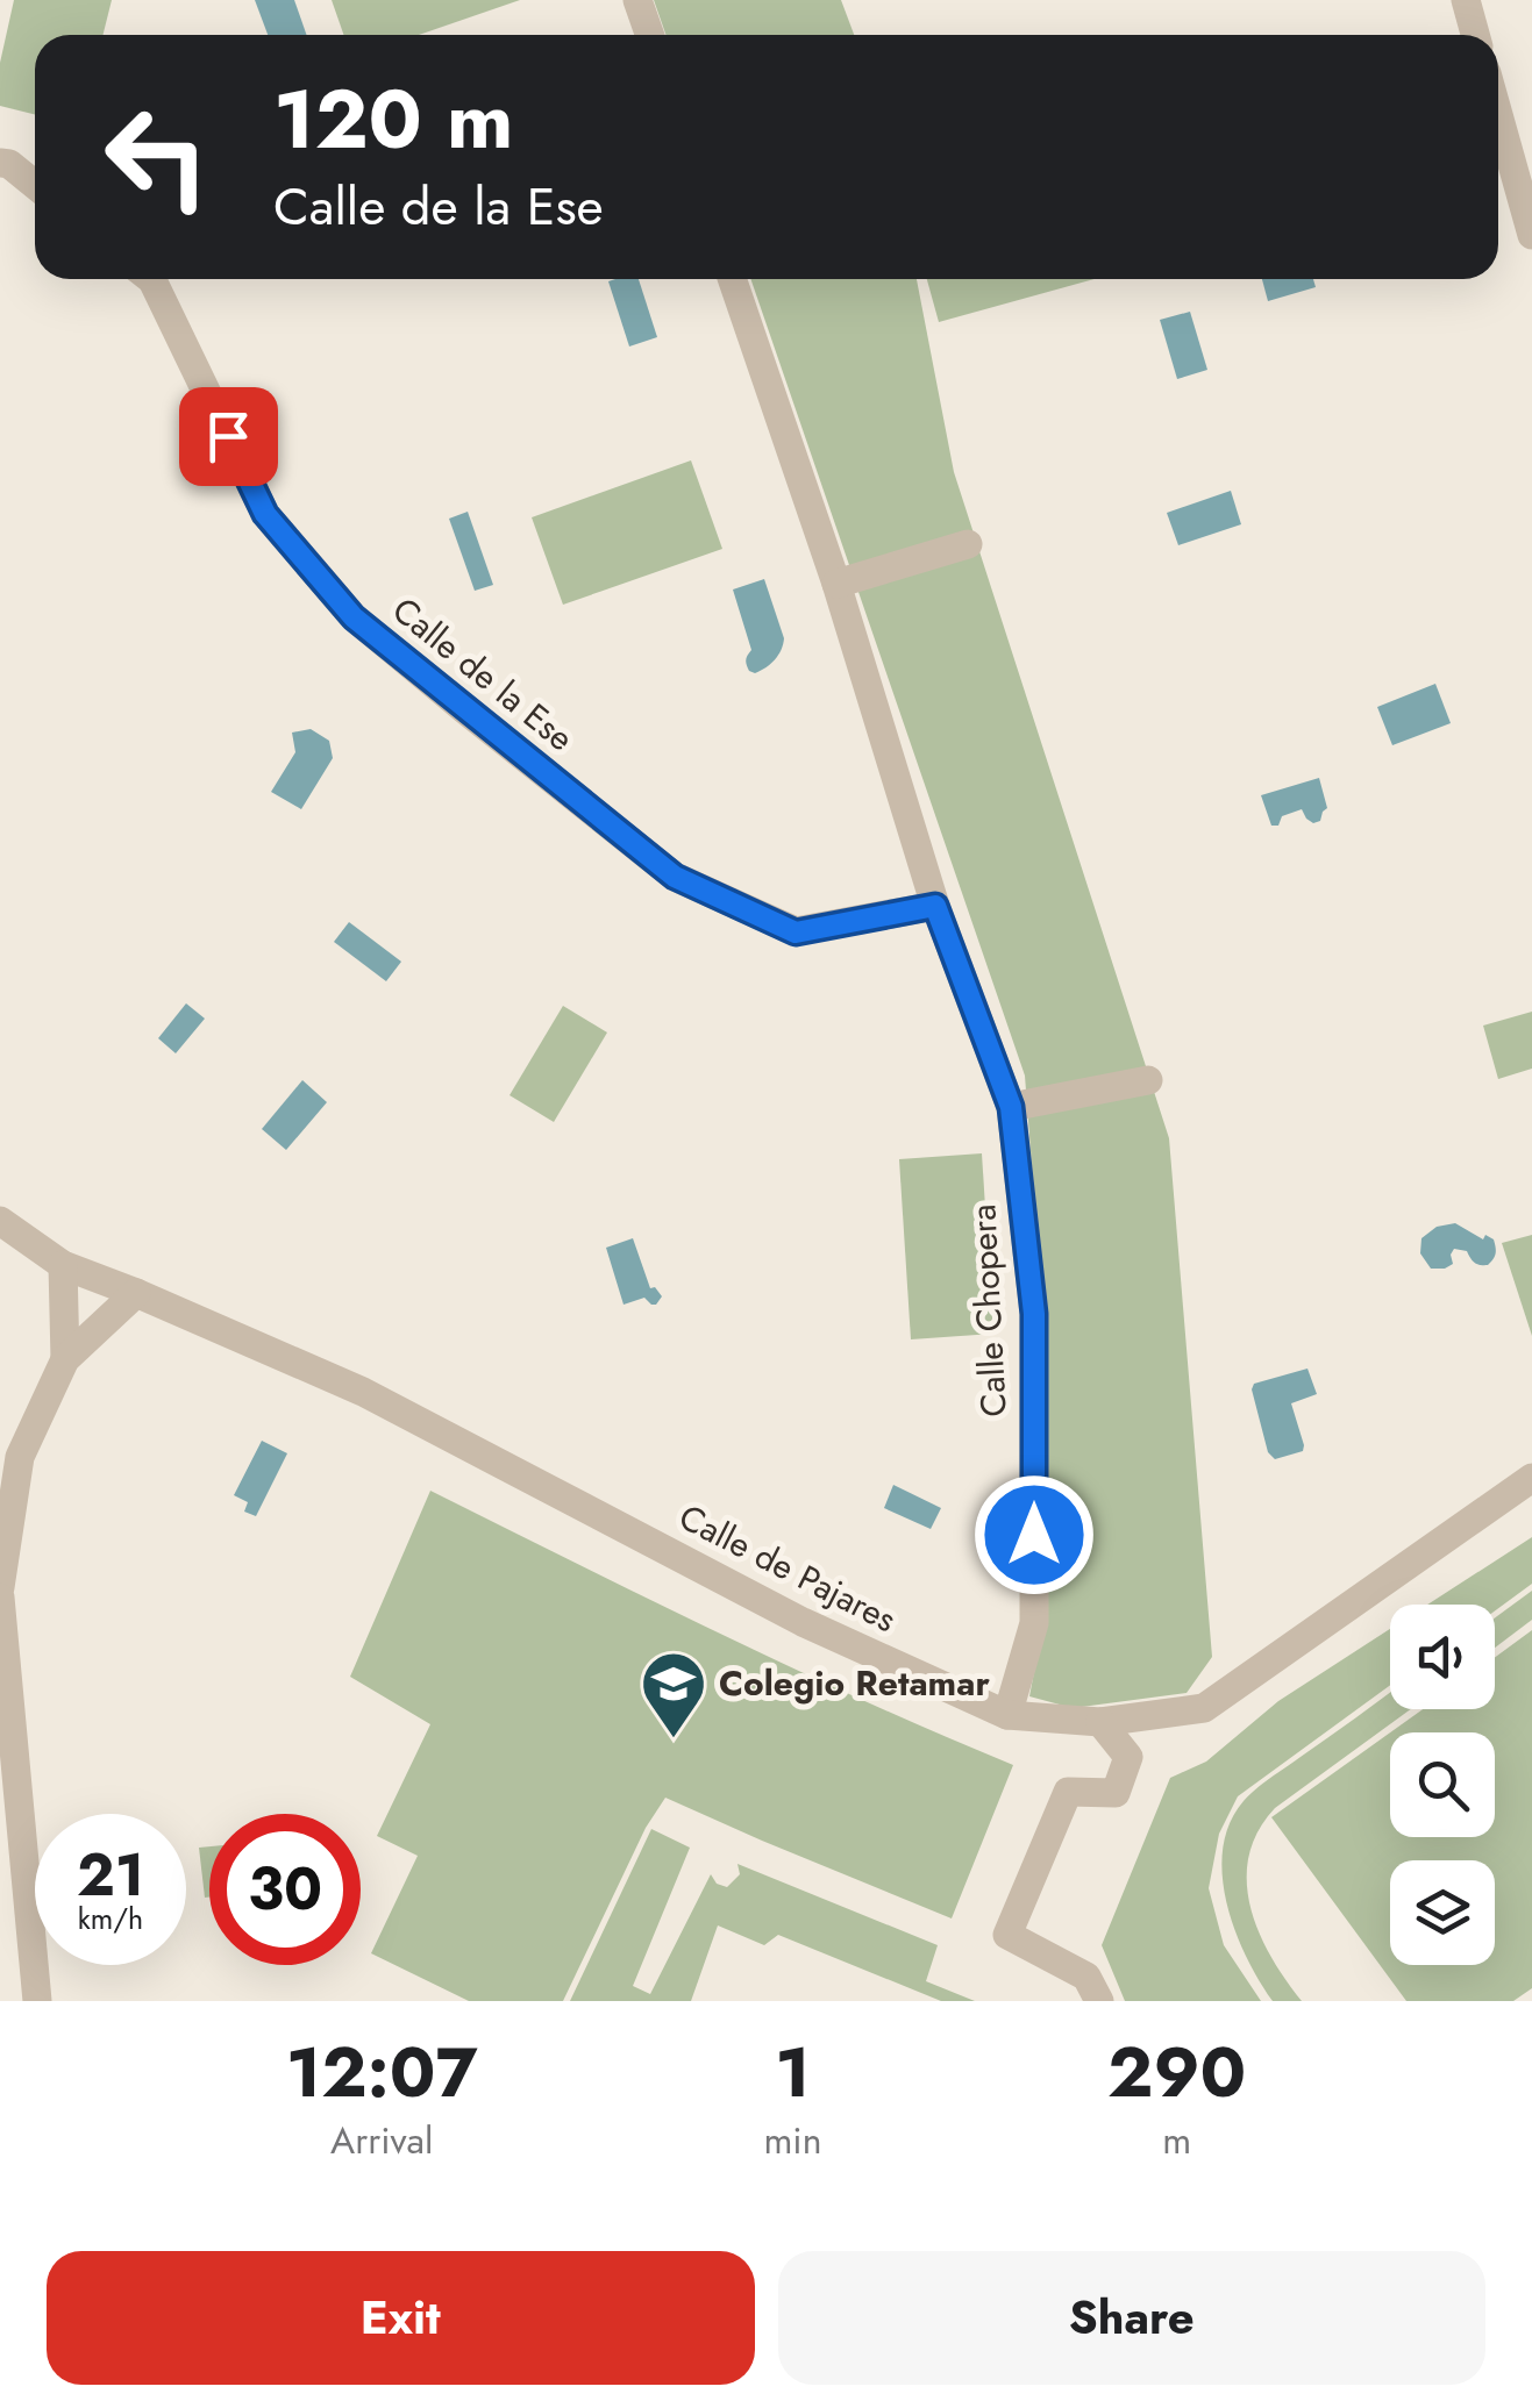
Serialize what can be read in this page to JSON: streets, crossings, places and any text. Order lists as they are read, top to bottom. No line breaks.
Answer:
{"streets":{"street":["Calle de la Ese","Calle Chopera","Calle de Pajares"]},"crossings":[["Calle de la Ese","Calle Chopera"],["Calle Chopera","Calle de Pajares"]],"places":{"school or university":["Colegio Retamar"]},"page":{"turn":["120 m","Calle de la Ese"],"speed":"21 km/h","limit":"30","eta":["12:07","Arrival","1","min","290","m"],"buttons":["Exit","Share"]}}
